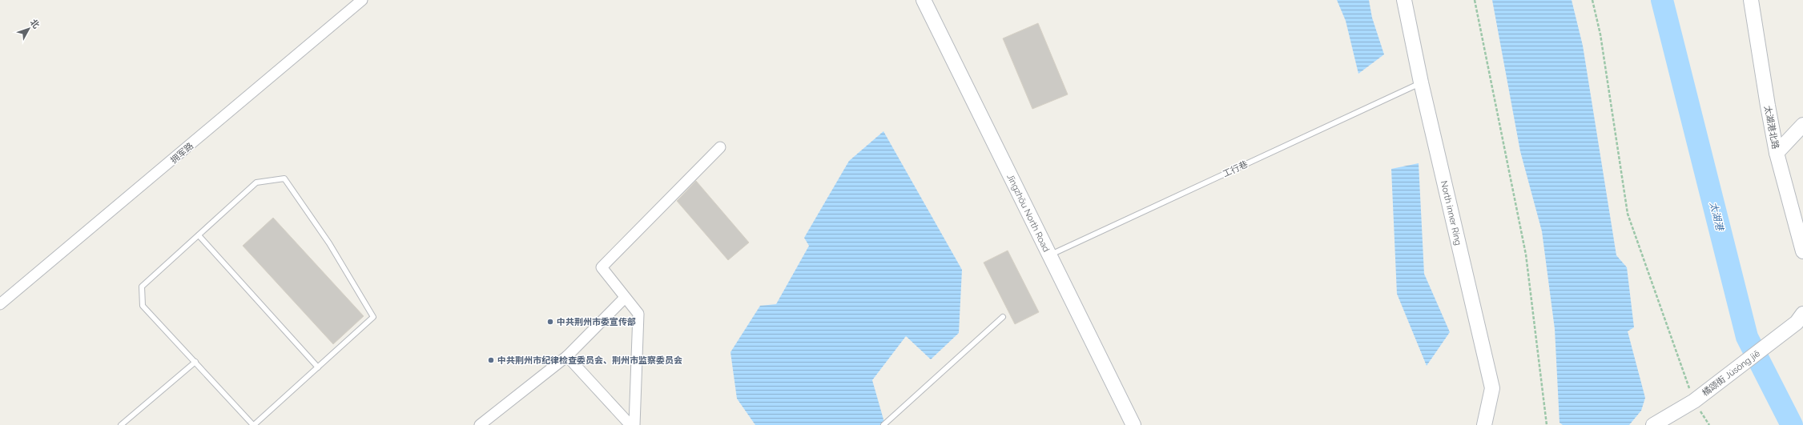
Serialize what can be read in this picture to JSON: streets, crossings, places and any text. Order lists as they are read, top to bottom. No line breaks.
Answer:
{"streets":{"street":["太湖港北路","拥军路","Jīngzhōu North Road","North inner Ring","橘颂街 Júsòng jiē"],"lane":["工行巷"]},"crossings":[["工行巷","Jīngzhōu North Road"],["工行巷","North inner Ring"]],"water":["太湖港"],"places":["中共荆州市委宣传部","中共荆州市纪律检查委员会、荆州市监察委员会"],"north":"top right"}
